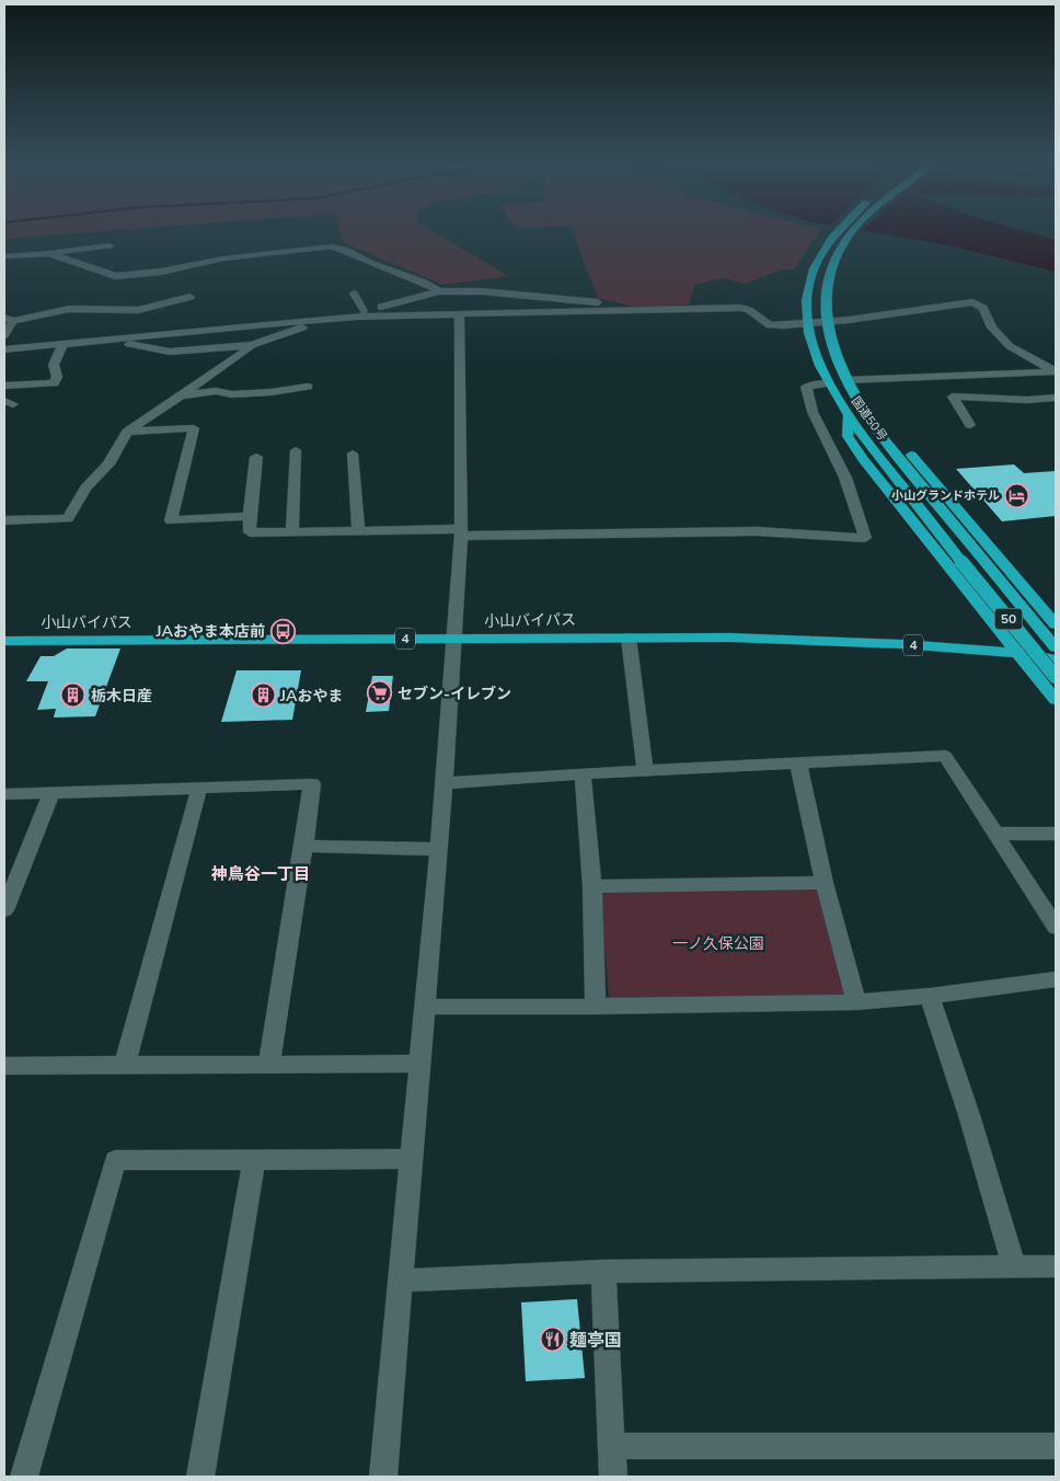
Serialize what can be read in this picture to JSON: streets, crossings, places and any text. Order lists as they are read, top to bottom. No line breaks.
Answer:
{"streets":{"highway":["国道50号","50","小山バイパス","4"]},"districts":["神鳥谷一丁目"],"parks":["一ノ久保公園"],"places":{"hotel":["小山グランドホテル"],"bus stop":["JAおやま本店前"],"supermarket":["セブン-イレブン"],"building":["栃木日産","JAおやま"],"restaurant":["麺亭国"]}}
